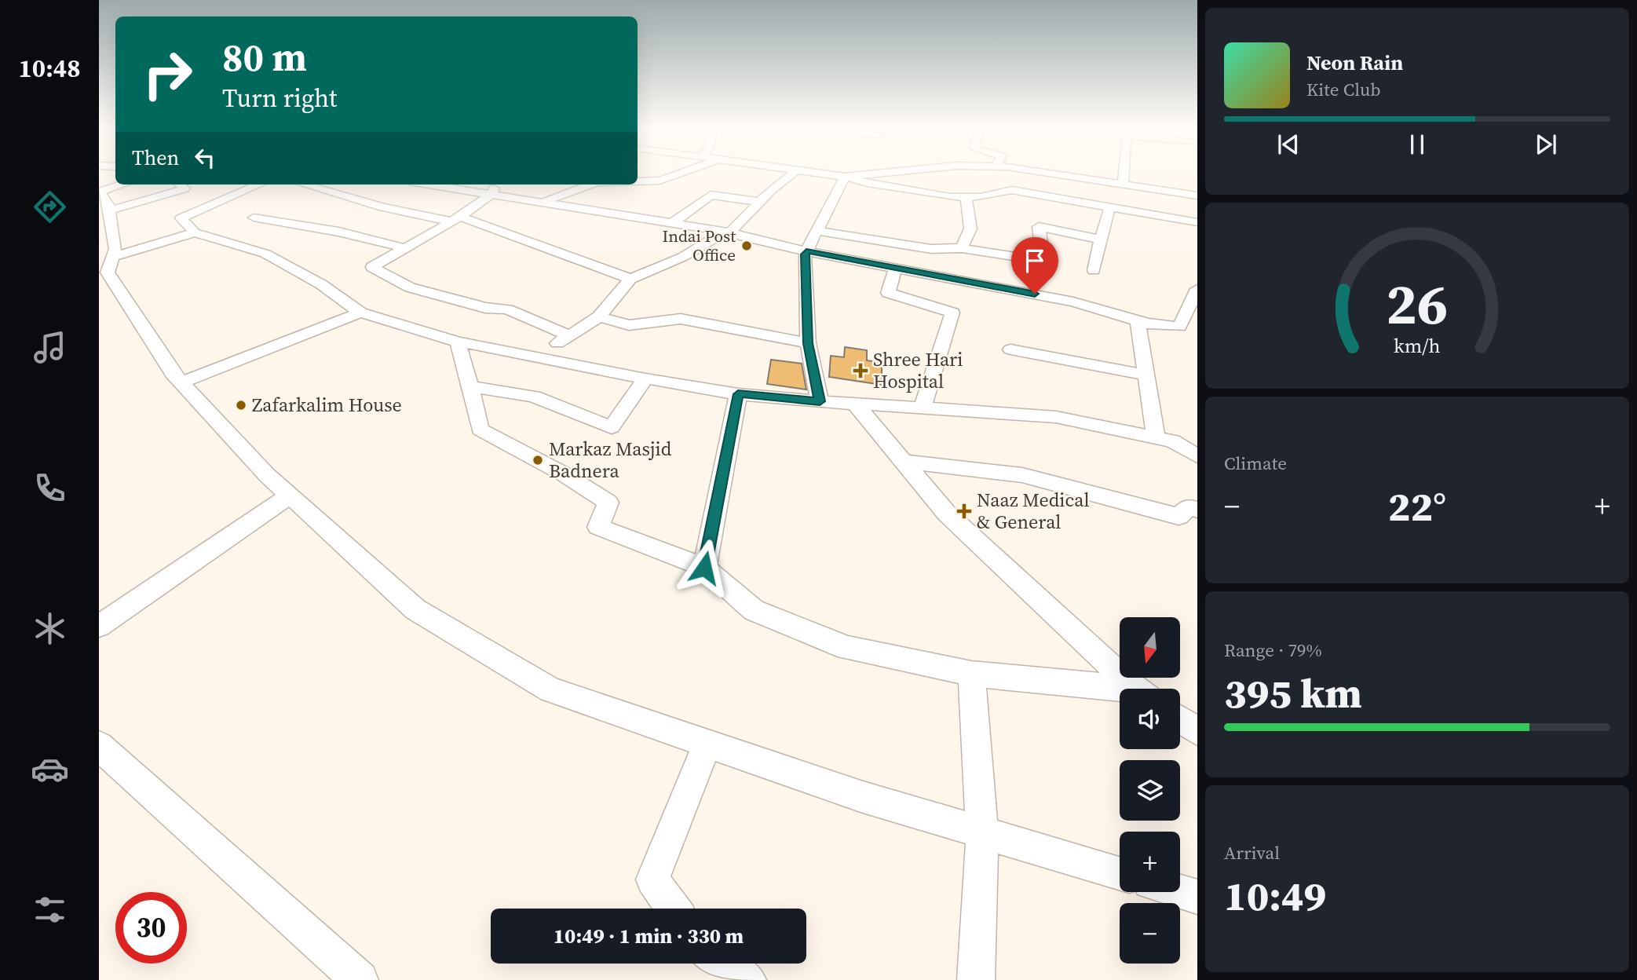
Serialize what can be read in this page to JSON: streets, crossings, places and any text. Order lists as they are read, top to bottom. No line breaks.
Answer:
{"places":{"other":["Indai Post Office","Zafarkalim House","Markaz Masjid Badnera"],"health":["Shree Hari Hospital","Naaz Medical & General"]},"north":"bottom","page":{"tabs":"10:48","turn":["80 m","Turn right"],"song":["Neon Rain","Kite Club"],"then":"Then","tile":["Climate",["Range · 79%","395 km"],["Arrival","10:49"]],"heat":["−","22°","+"],"map_buttons":["+","−"],"limit":"30","trip":"10:49 · 1 min · 330 m","gauge":["26","km/h"]}}
